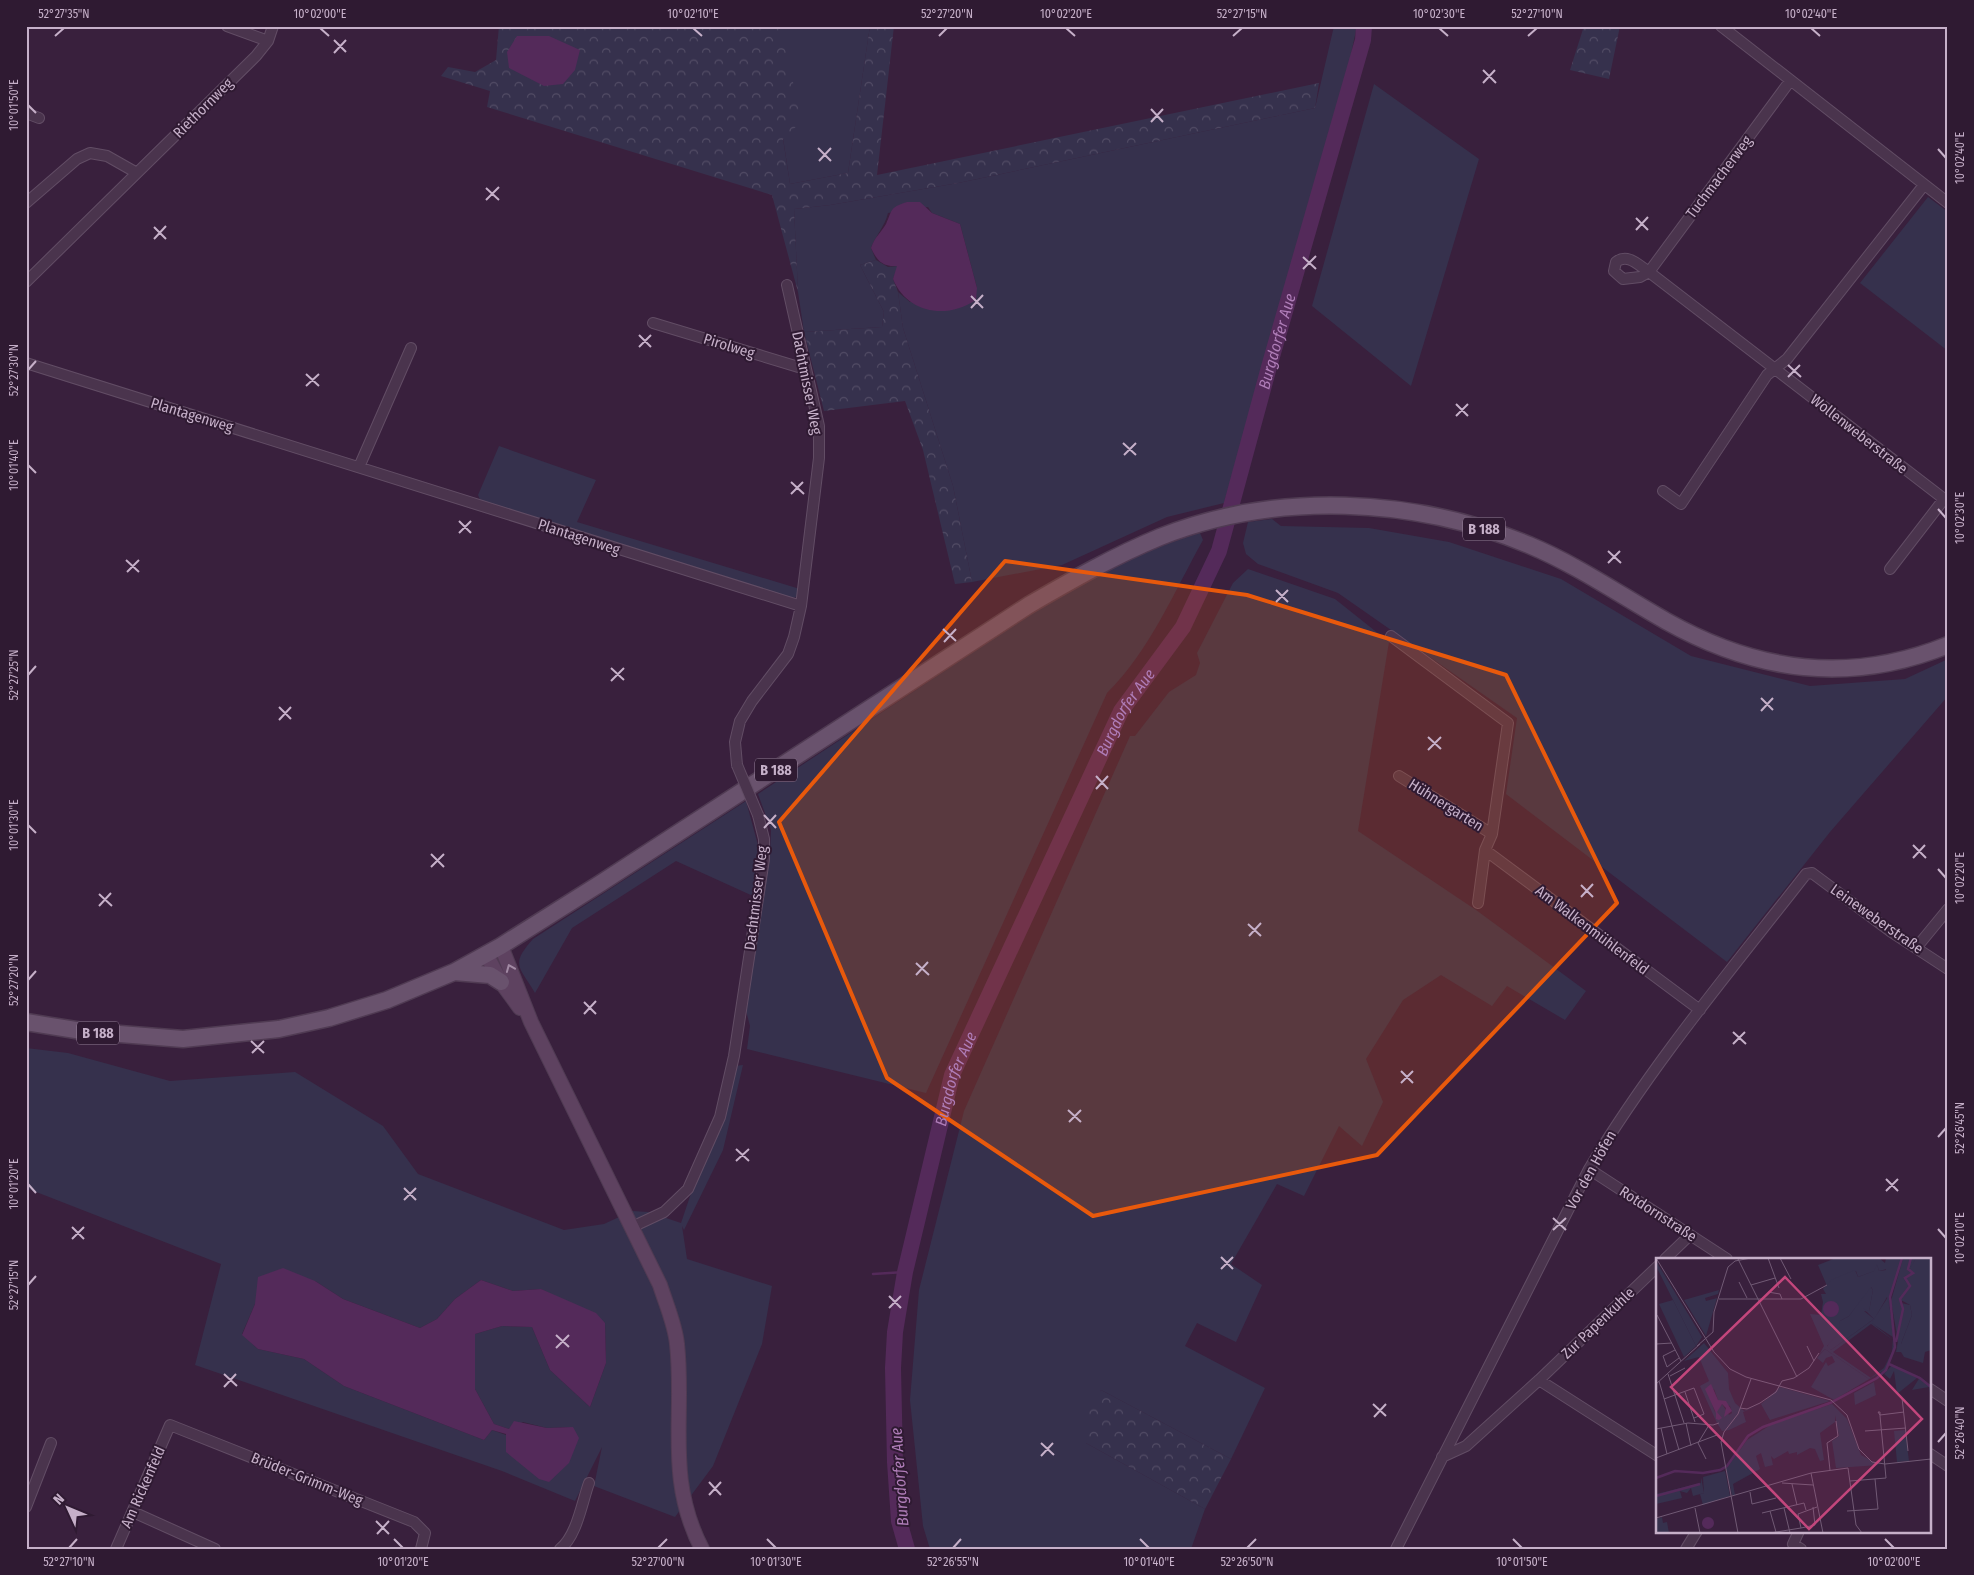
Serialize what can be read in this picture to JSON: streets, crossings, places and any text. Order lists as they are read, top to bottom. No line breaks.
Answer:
{"streets":{"main road":["B 188"],"street":["Riethornweg","Tuchmacherweg","Pirolweg","Dachtmisser Weg","Plantagenweg","Wollenweberstraße","Hühnergarten","Leineweberstraße","Am Walkenmühlenfeld","Vor den Höfen","Rotdornstraße","Zur Papenkuhle","Brüder-Grimm-Weg","Am Rickenfeld"]},"crossings":[["Tuchmacherweg","Wollenweberstraße"],["Pirolweg","Dachtmisser Weg"],["Dachtmisser Weg","Plantagenweg"],["Leineweberstraße","Vor den Höfen"],["Am Walkenmühlenfeld","Vor den Höfen"],["Vor den Höfen","Rotdornstraße"],["Vor den Höfen","Zur Papenkuhle"],["Brüder-Grimm-Weg","Am Rickenfeld"]],"water":["Burgdorfer Aue"],"north":"top left","coordinates":["52°27'35\"N","10°02'00\"E","10°02'10\"E","52°27'20\"N","10°02'20\"E","52°27'15\"N","10°02'30\"E","52°27'10\"N","10°02'40\"E","10°01'50\"E","52°27'30\"N","10°01'40\"E","52°27'25\"N","10°01'30\"E","52°26'45\"N","10°01'20\"E","52°26'40\"N","52°27'00\"N","52°26'55\"N","52°26'50\"N"]}
